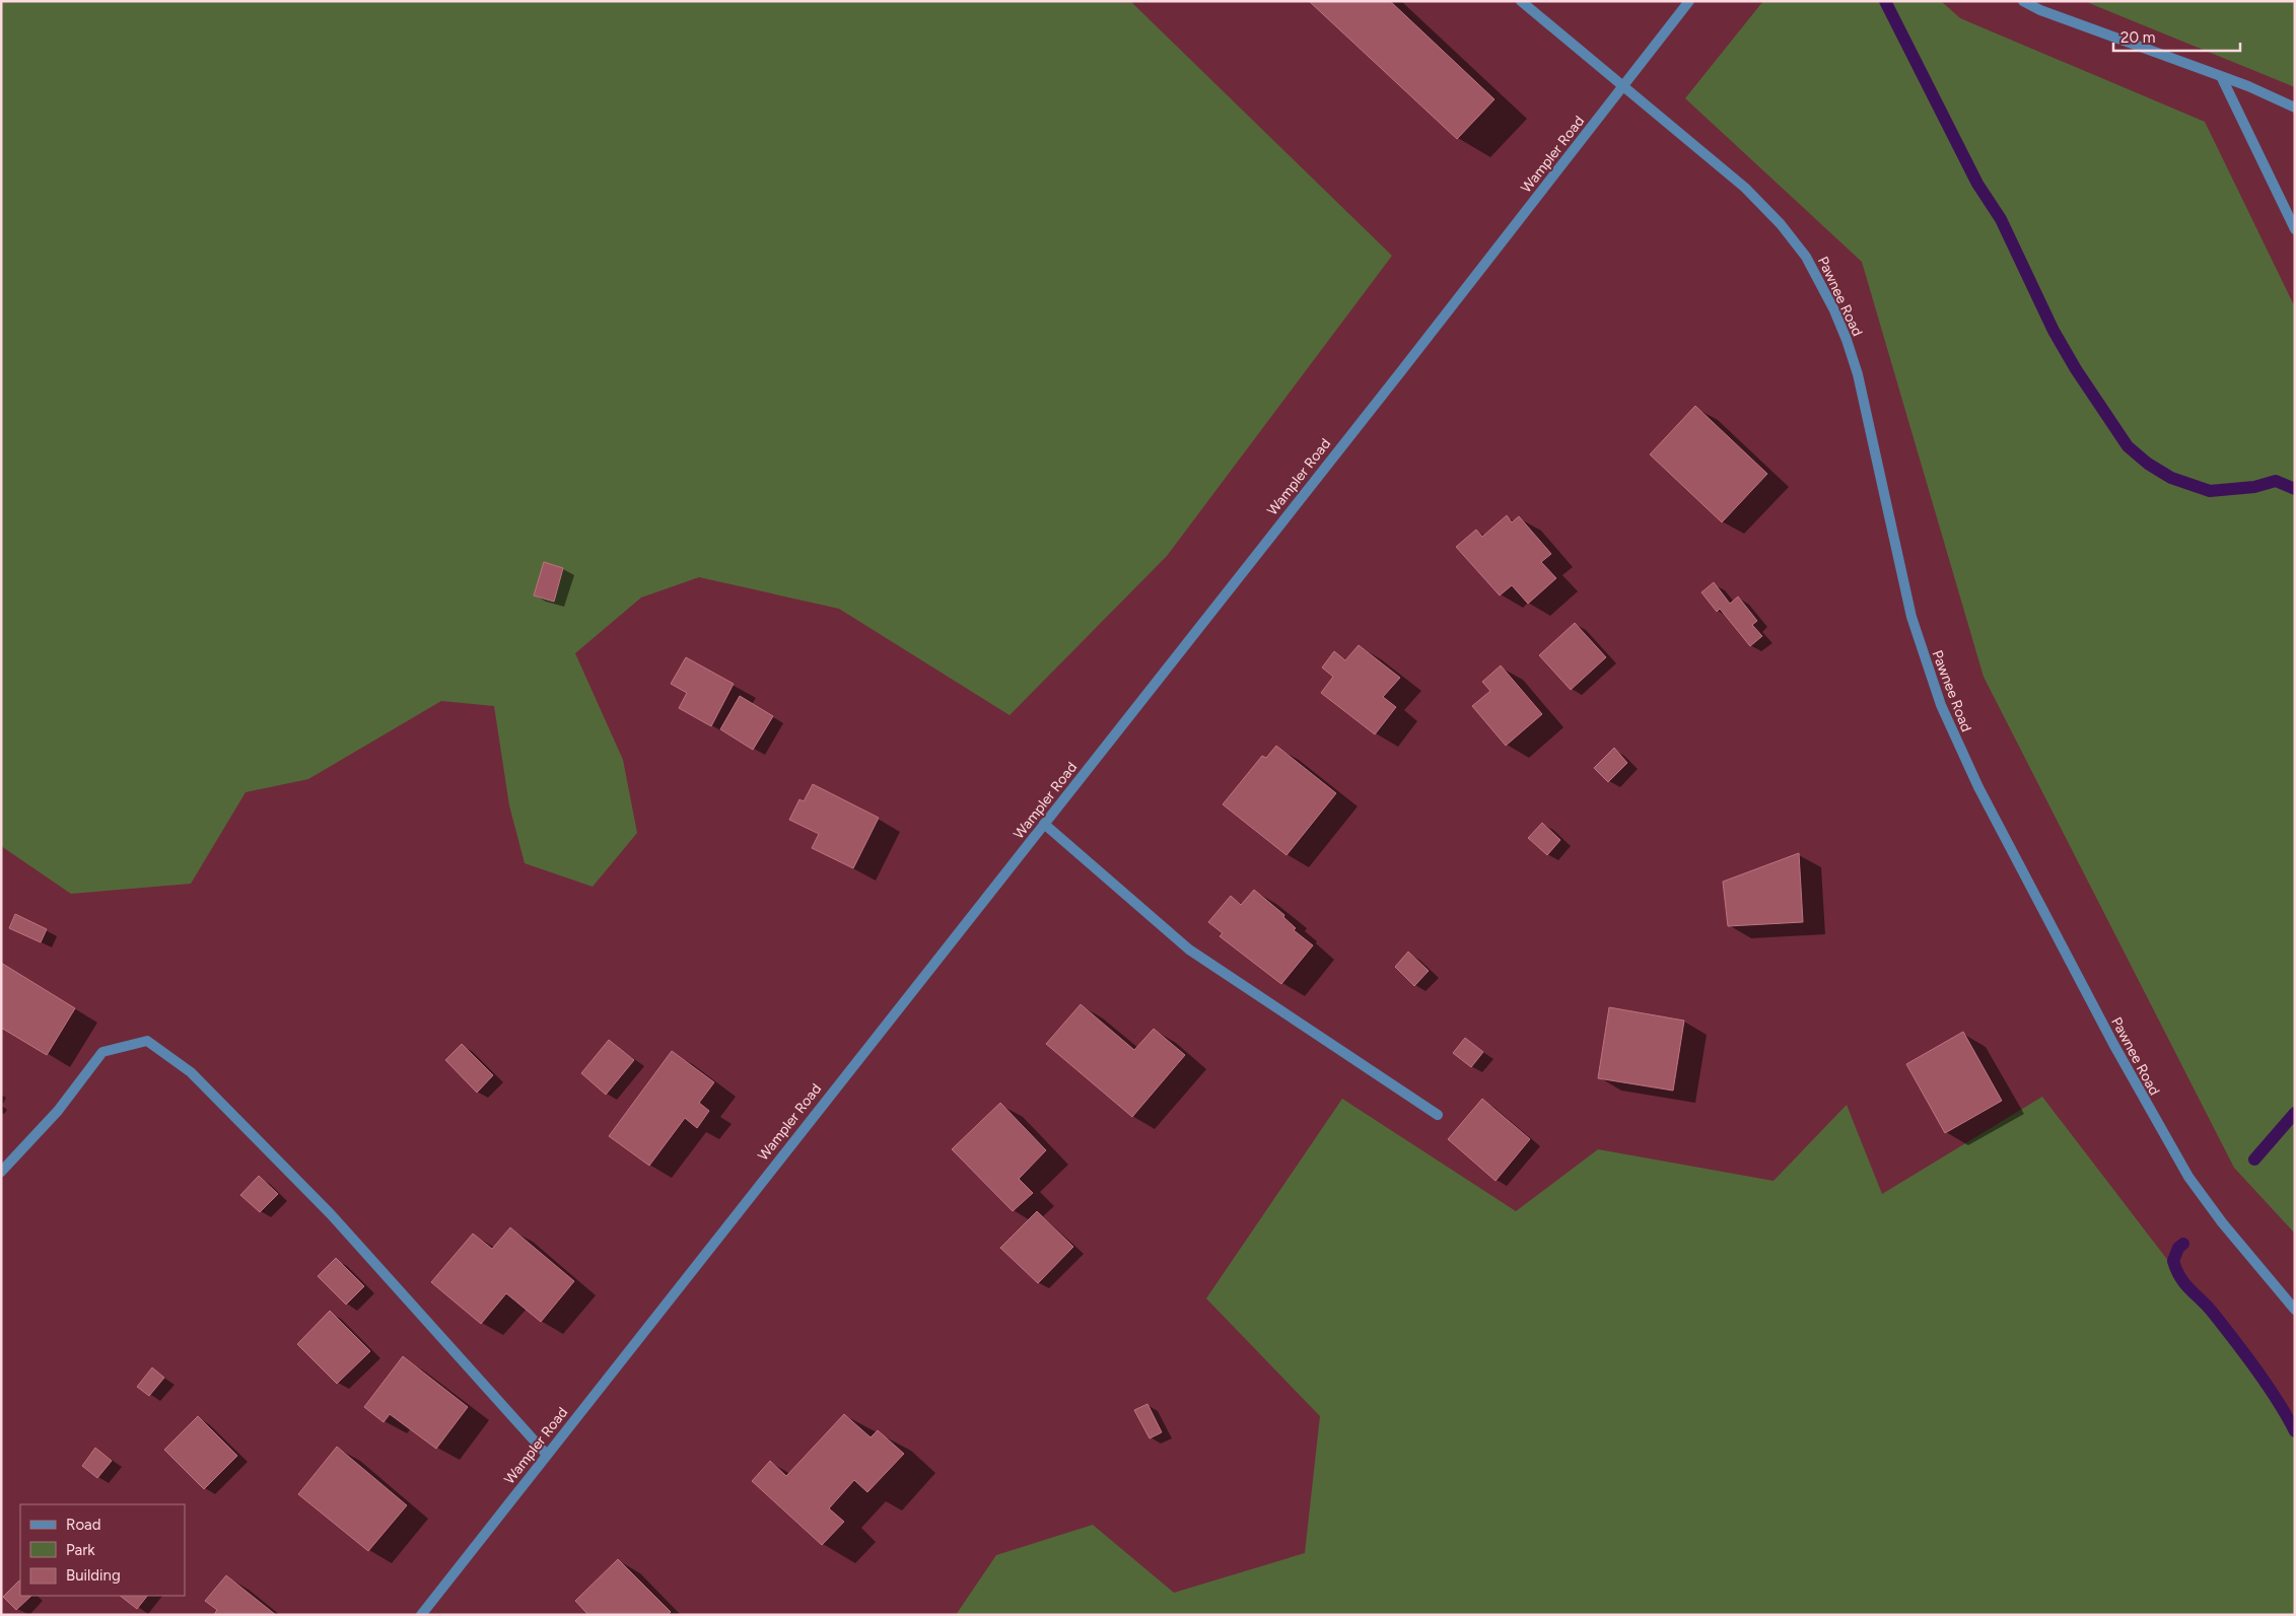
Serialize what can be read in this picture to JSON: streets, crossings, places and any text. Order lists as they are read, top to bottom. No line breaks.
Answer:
{"streets":{"street":["Wampler Road","Pawnee Road"]},"crossings":[["Wampler Road","Pawnee Road"]],"legend":["Road","Park","Building"],"scale_bar":"20 m"}
